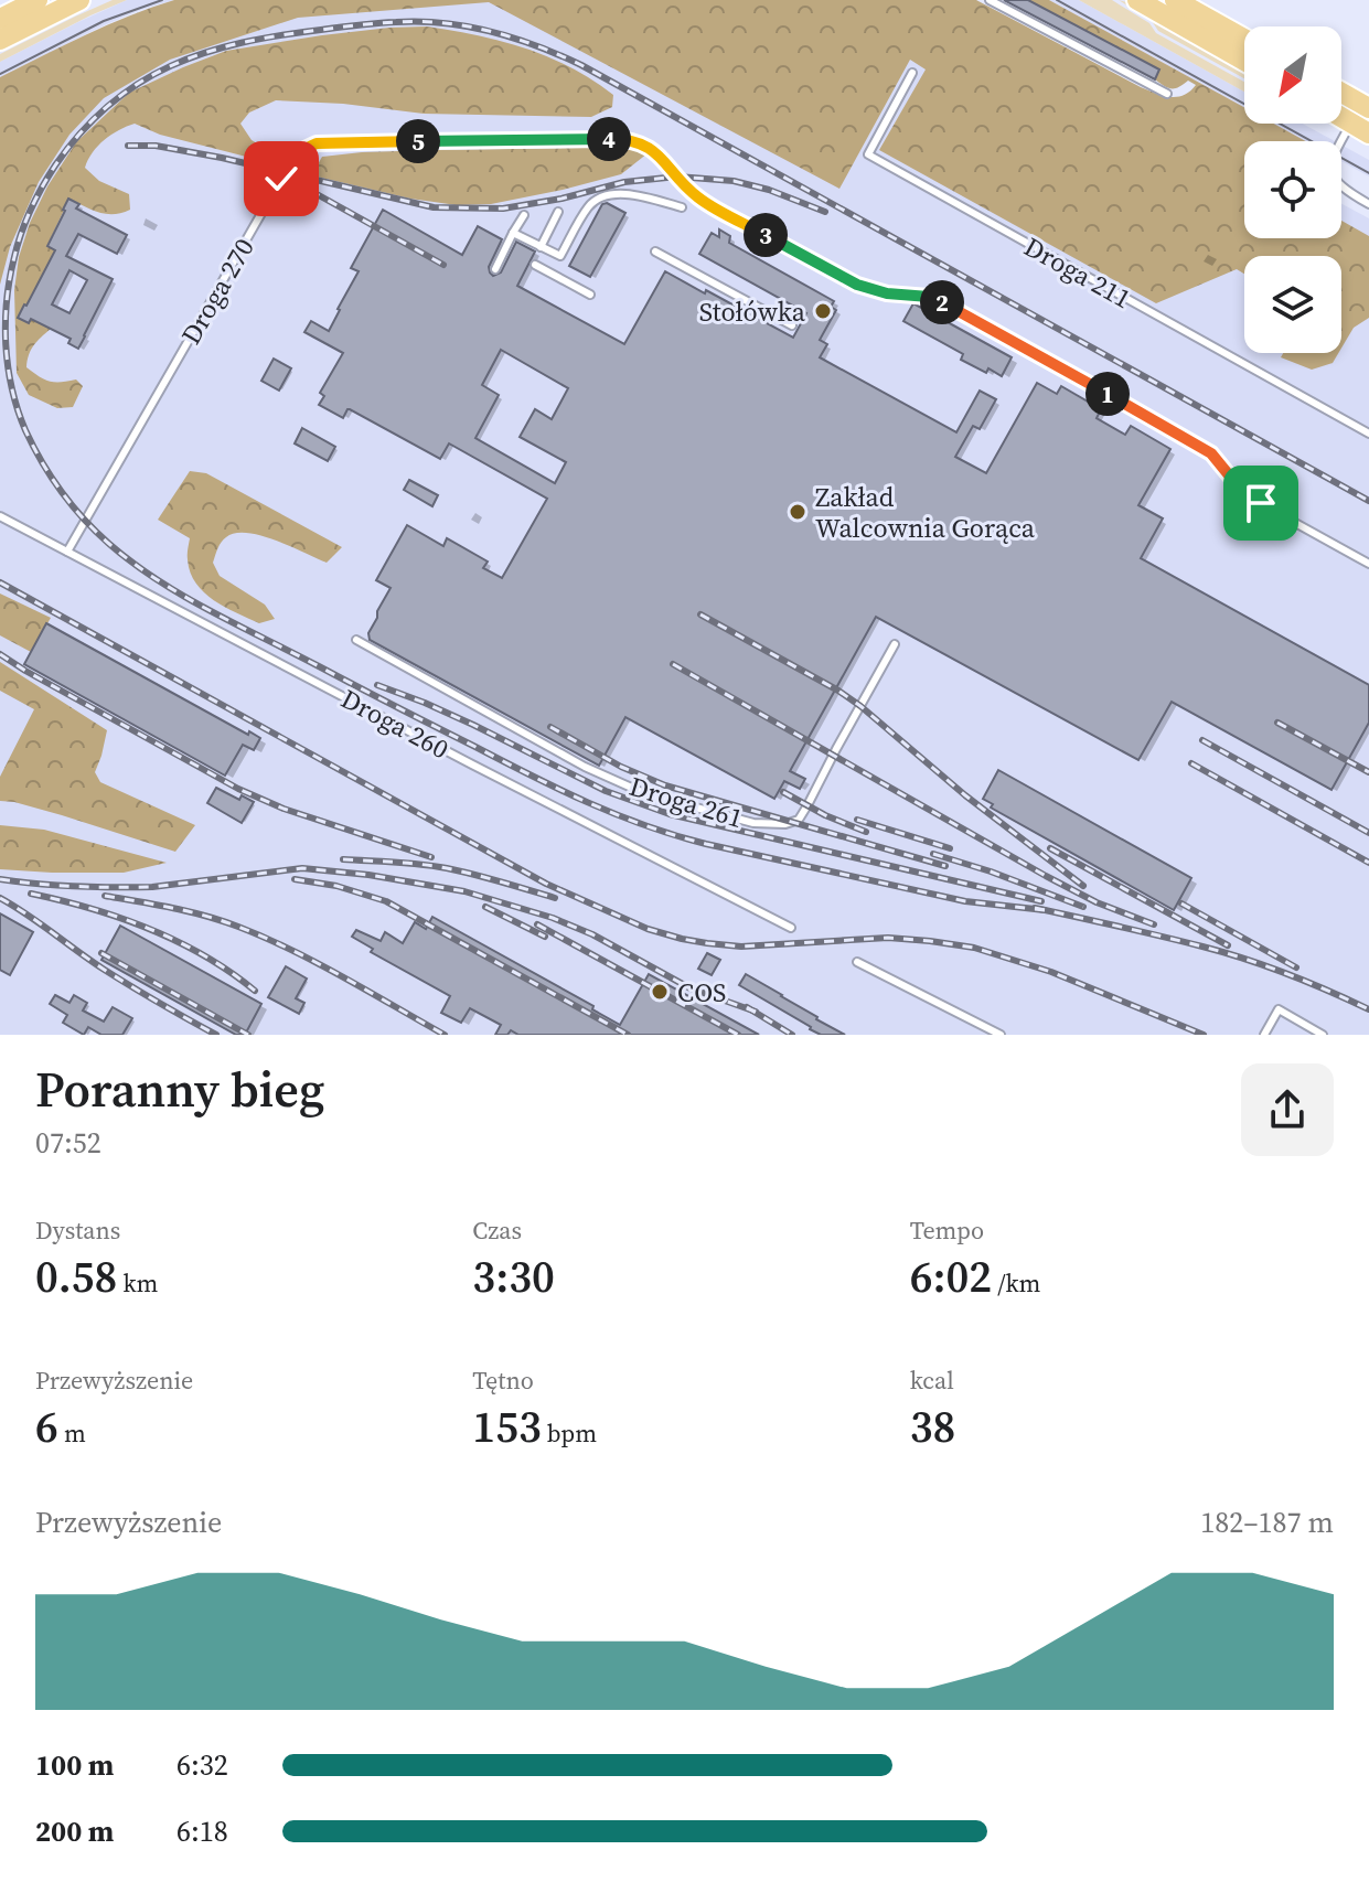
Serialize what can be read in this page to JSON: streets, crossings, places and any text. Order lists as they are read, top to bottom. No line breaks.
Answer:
{"streets":{"lane":["Droga 211","Droga 270","Droga 260","Droga 261"]},"crossings":[["Droga 270","Droga 260"]],"places":["Stołówka","Zakład Walcownia Gorąca","COS"],"north":"bottom left","page":{"pins":["4","5","3","2","1"],"heading":["Poranny bieg","07:52"],"stats":[["Dystans","0.58 km"],["Czas","3:30"],["Tempo","6:02 /km"],["Przewyższenie","6 m"],["Tętno","153 bpm"],["kcal","38"]],"chart":["Przewyższenie","182–187 m"],"list":[{"name":"100 m","note":"6:32"},{"name":"200 m","note":"6:18"}]}}
